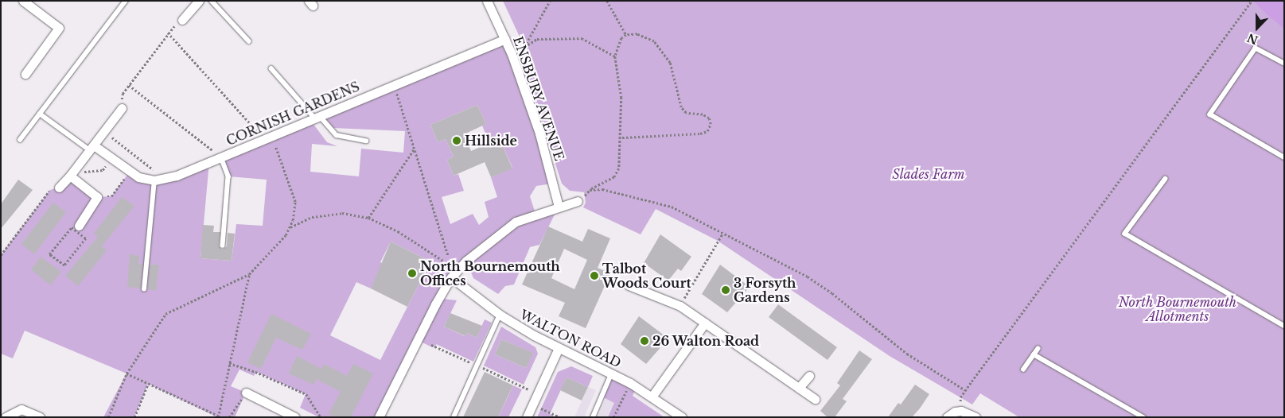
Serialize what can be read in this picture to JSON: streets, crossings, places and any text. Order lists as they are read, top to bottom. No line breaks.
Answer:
{"streets":{"street":["ENSBURY AVENUE","CORNISH GARDENS","WALTON ROAD"]},"crossings":[["ENSBURY AVENUE","CORNISH GARDENS"]],"parks":["Slades Farm","North Bournemouth Allotments"],"places":["Hillside","North Bournemouth Offices","Talbot Woods Court","3 Forsyth Gardens","26 Walton Road"],"north":"bottom"}
